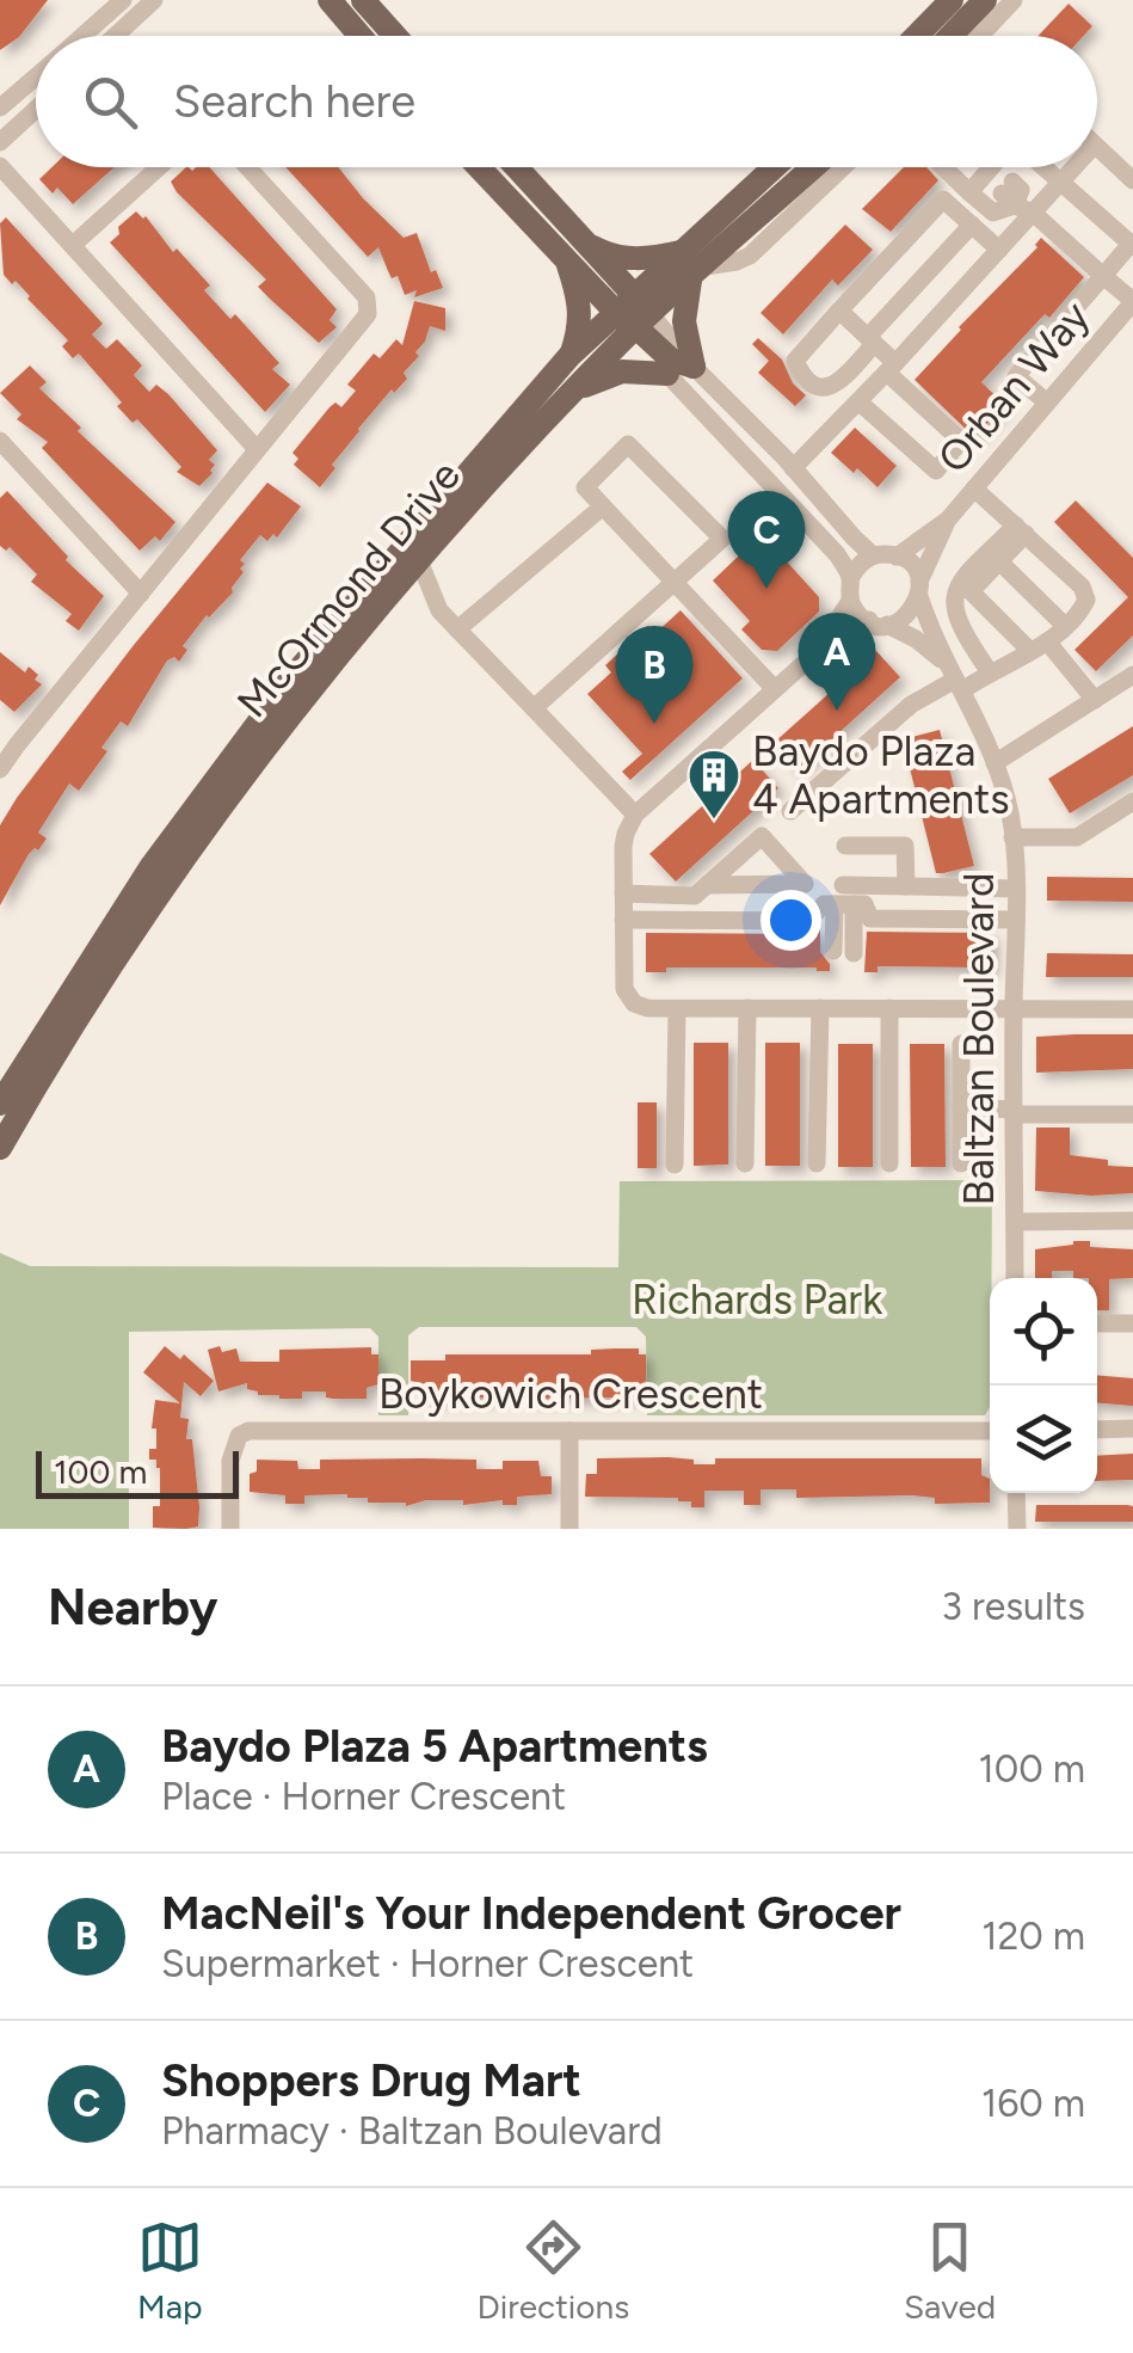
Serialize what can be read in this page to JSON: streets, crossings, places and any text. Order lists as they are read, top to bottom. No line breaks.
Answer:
{"streets":{"main road":["McOrmond Drive"],"street":["Orban Way","Baltzan Boulevard","Boykowich Crescent"]},"crossings":[["Orban Way","Baltzan Boulevard"]],"parks":["Richards Park"],"places":{"building":["Baydo Plaza 4 Apartments"]},"scale_bar":"100 m","page":{"search":"Search here","pins":["C","A","B"],"scale":"100 m","heading":["Nearby","3 results"],"list":[{"mark":"A","name":"Baydo Plaza 5 Apartments","note":"Place · Horner Crescent","value":"100 m"},{"mark":"B","name":"MacNeil's Your Independent Grocer","note":"Supermarket · Horner Crescent","value":"120 m"},{"mark":"C","name":"Shoppers Drug Mart","note":"Pharmacy · Baltzan Boulevard","value":"160 m"}],"nav":["Map","Directions","Saved"]}}
